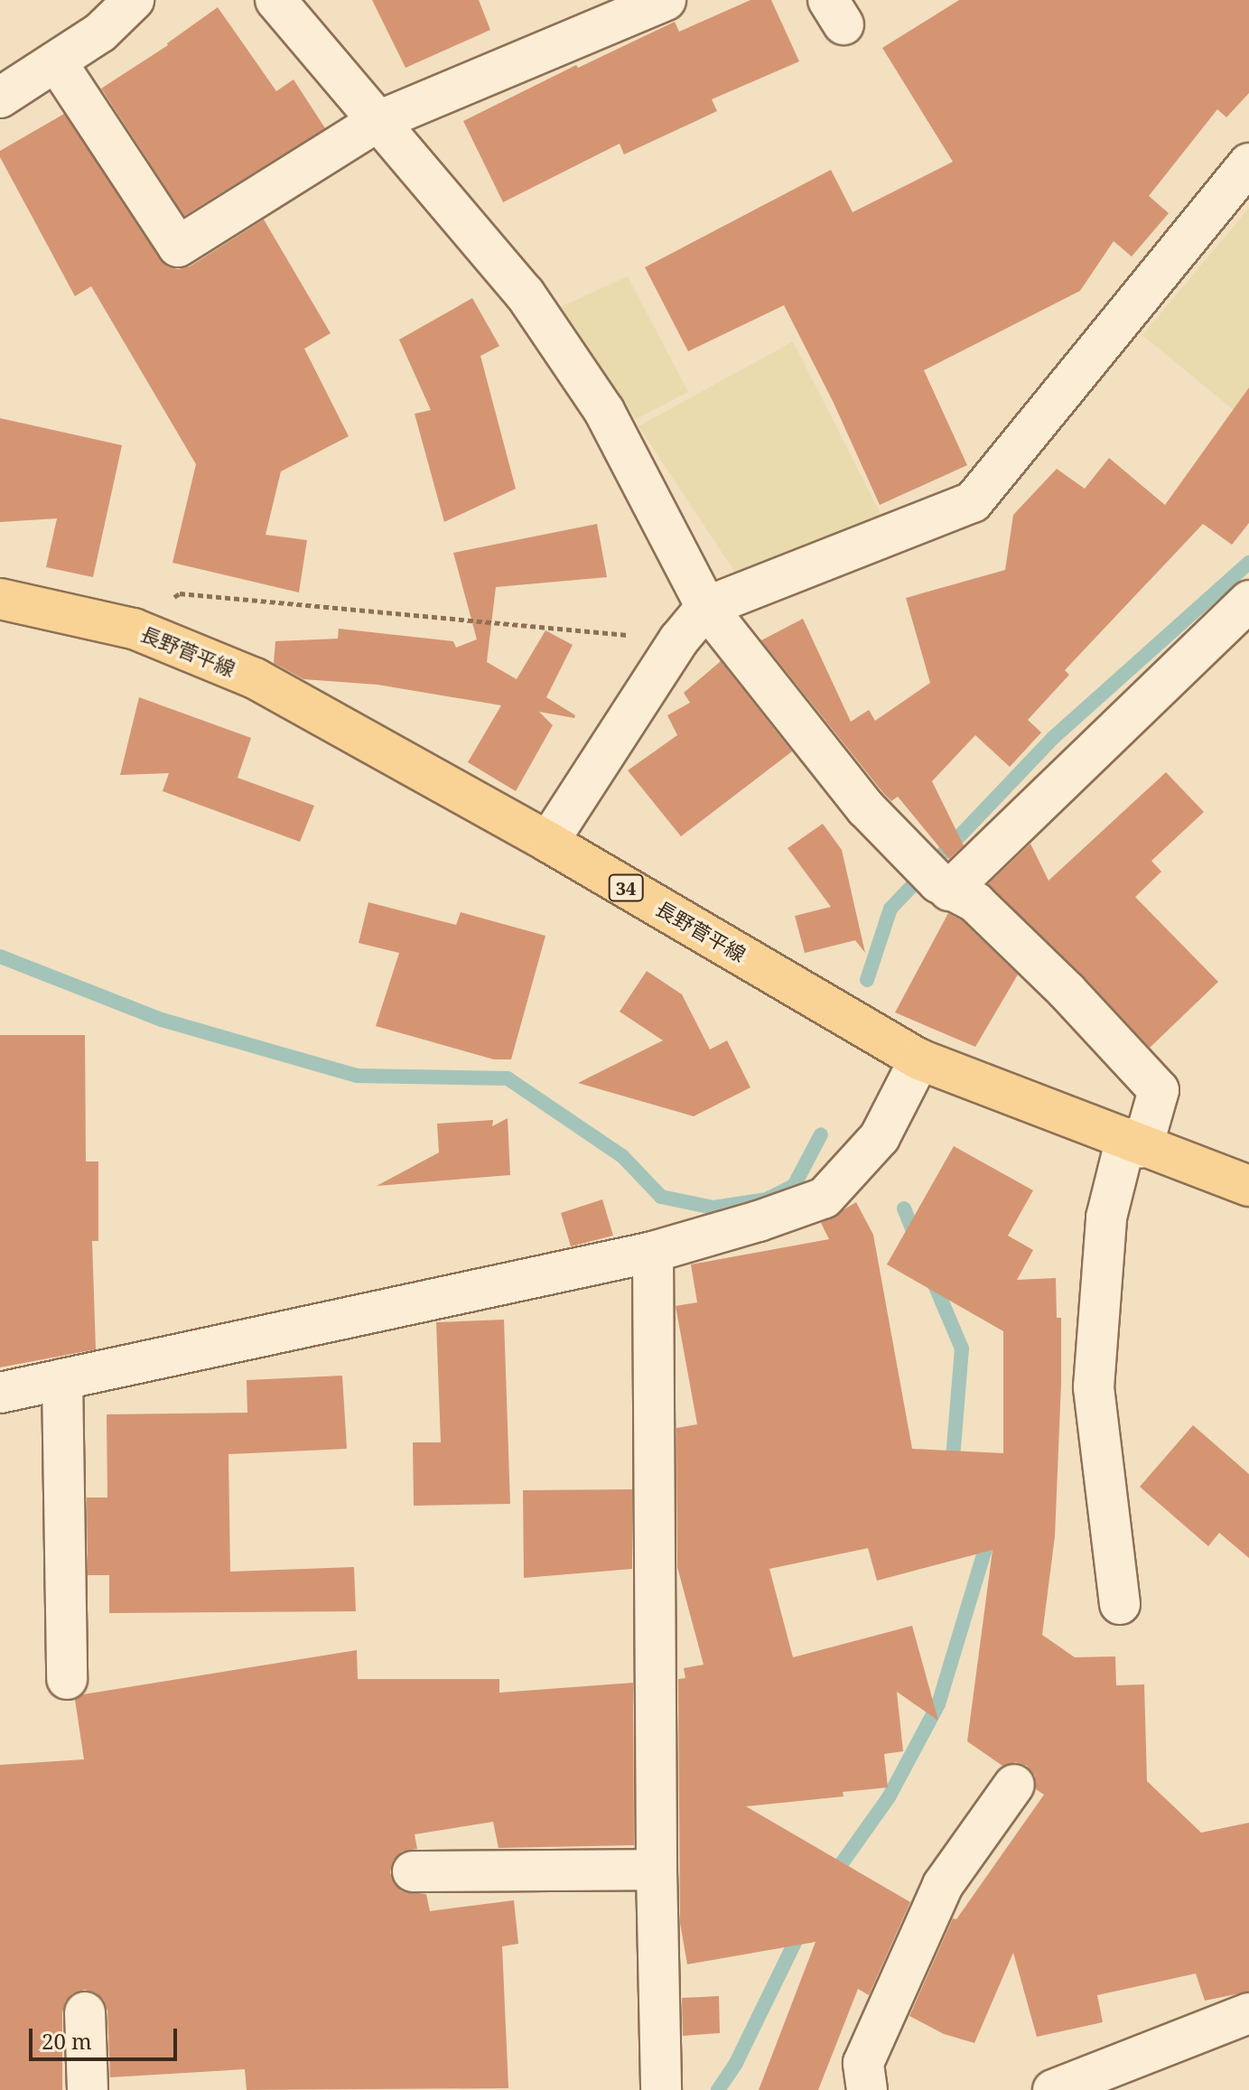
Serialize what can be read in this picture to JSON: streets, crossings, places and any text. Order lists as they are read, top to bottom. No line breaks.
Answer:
{"streets":{"main road":["長野菅平線","34"]},"scale_bar":"20 m"}
